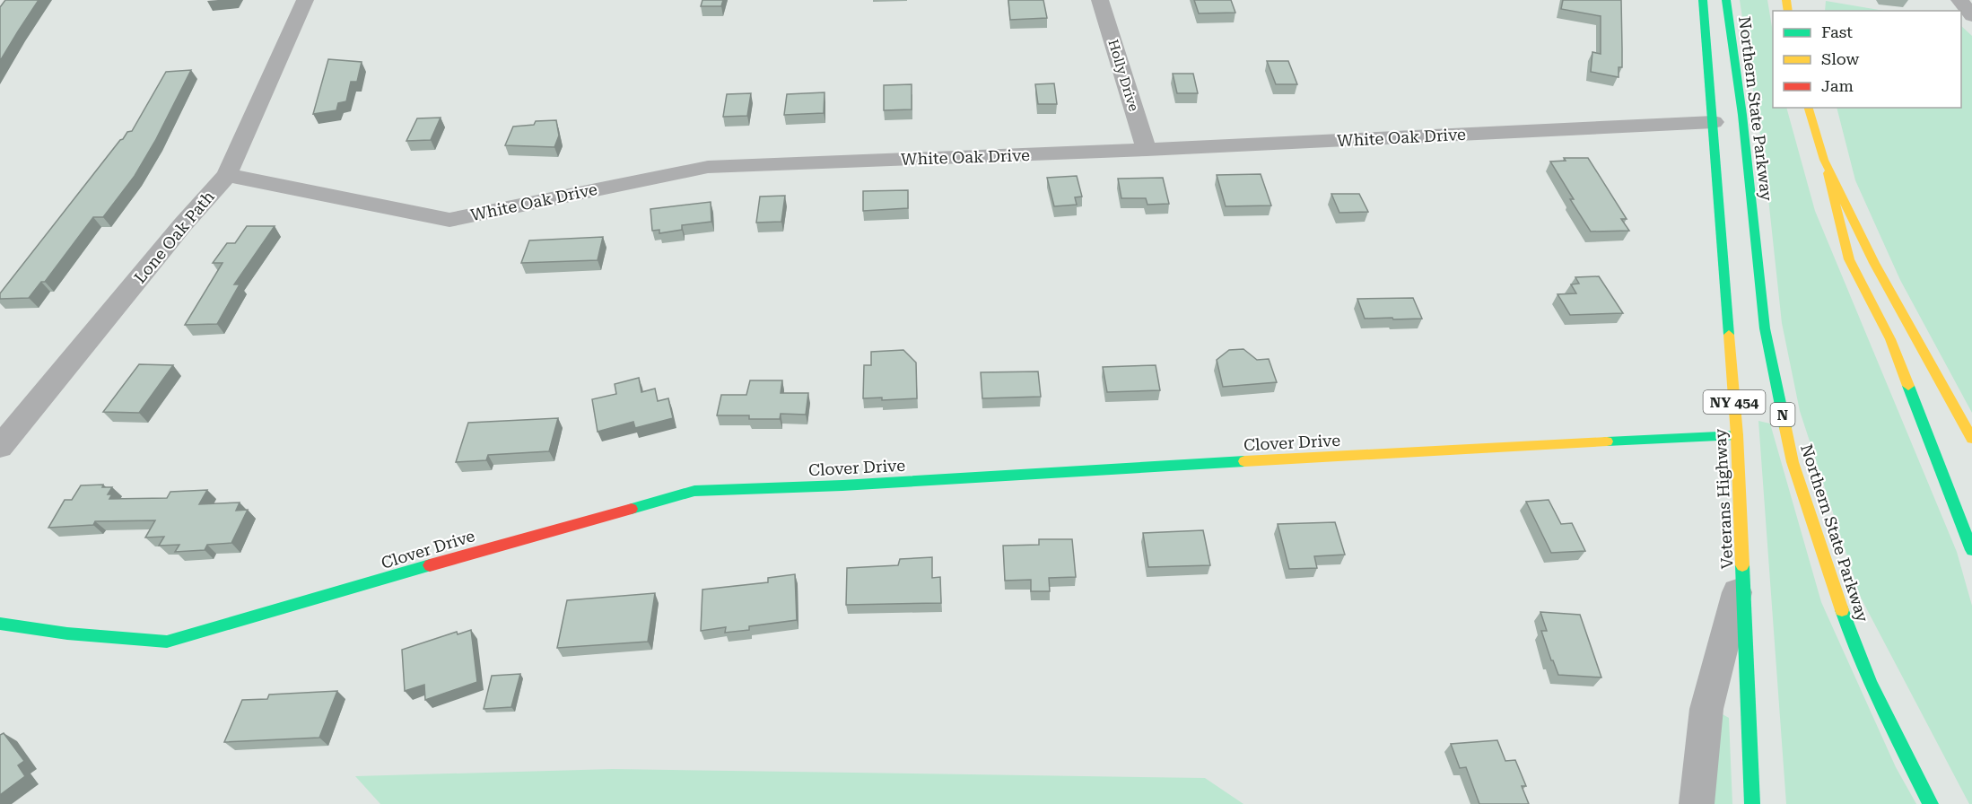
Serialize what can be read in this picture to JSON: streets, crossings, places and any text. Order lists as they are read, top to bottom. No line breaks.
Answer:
{"streets":{"main road":["Northern State Parkway","NY 454","N","Clover Drive","Veterans Highway"],"street":["Holly Drive","White Oak Drive","Lone Oak Path"]},"crossings":[["Holly Drive","White Oak Drive"],["White Oak Drive","Lone Oak Path"],["White Oak Drive","Veterans Highway"],["Clover Drive","Veterans Highway"]],"legend":["Fast","Slow","Jam"]}
